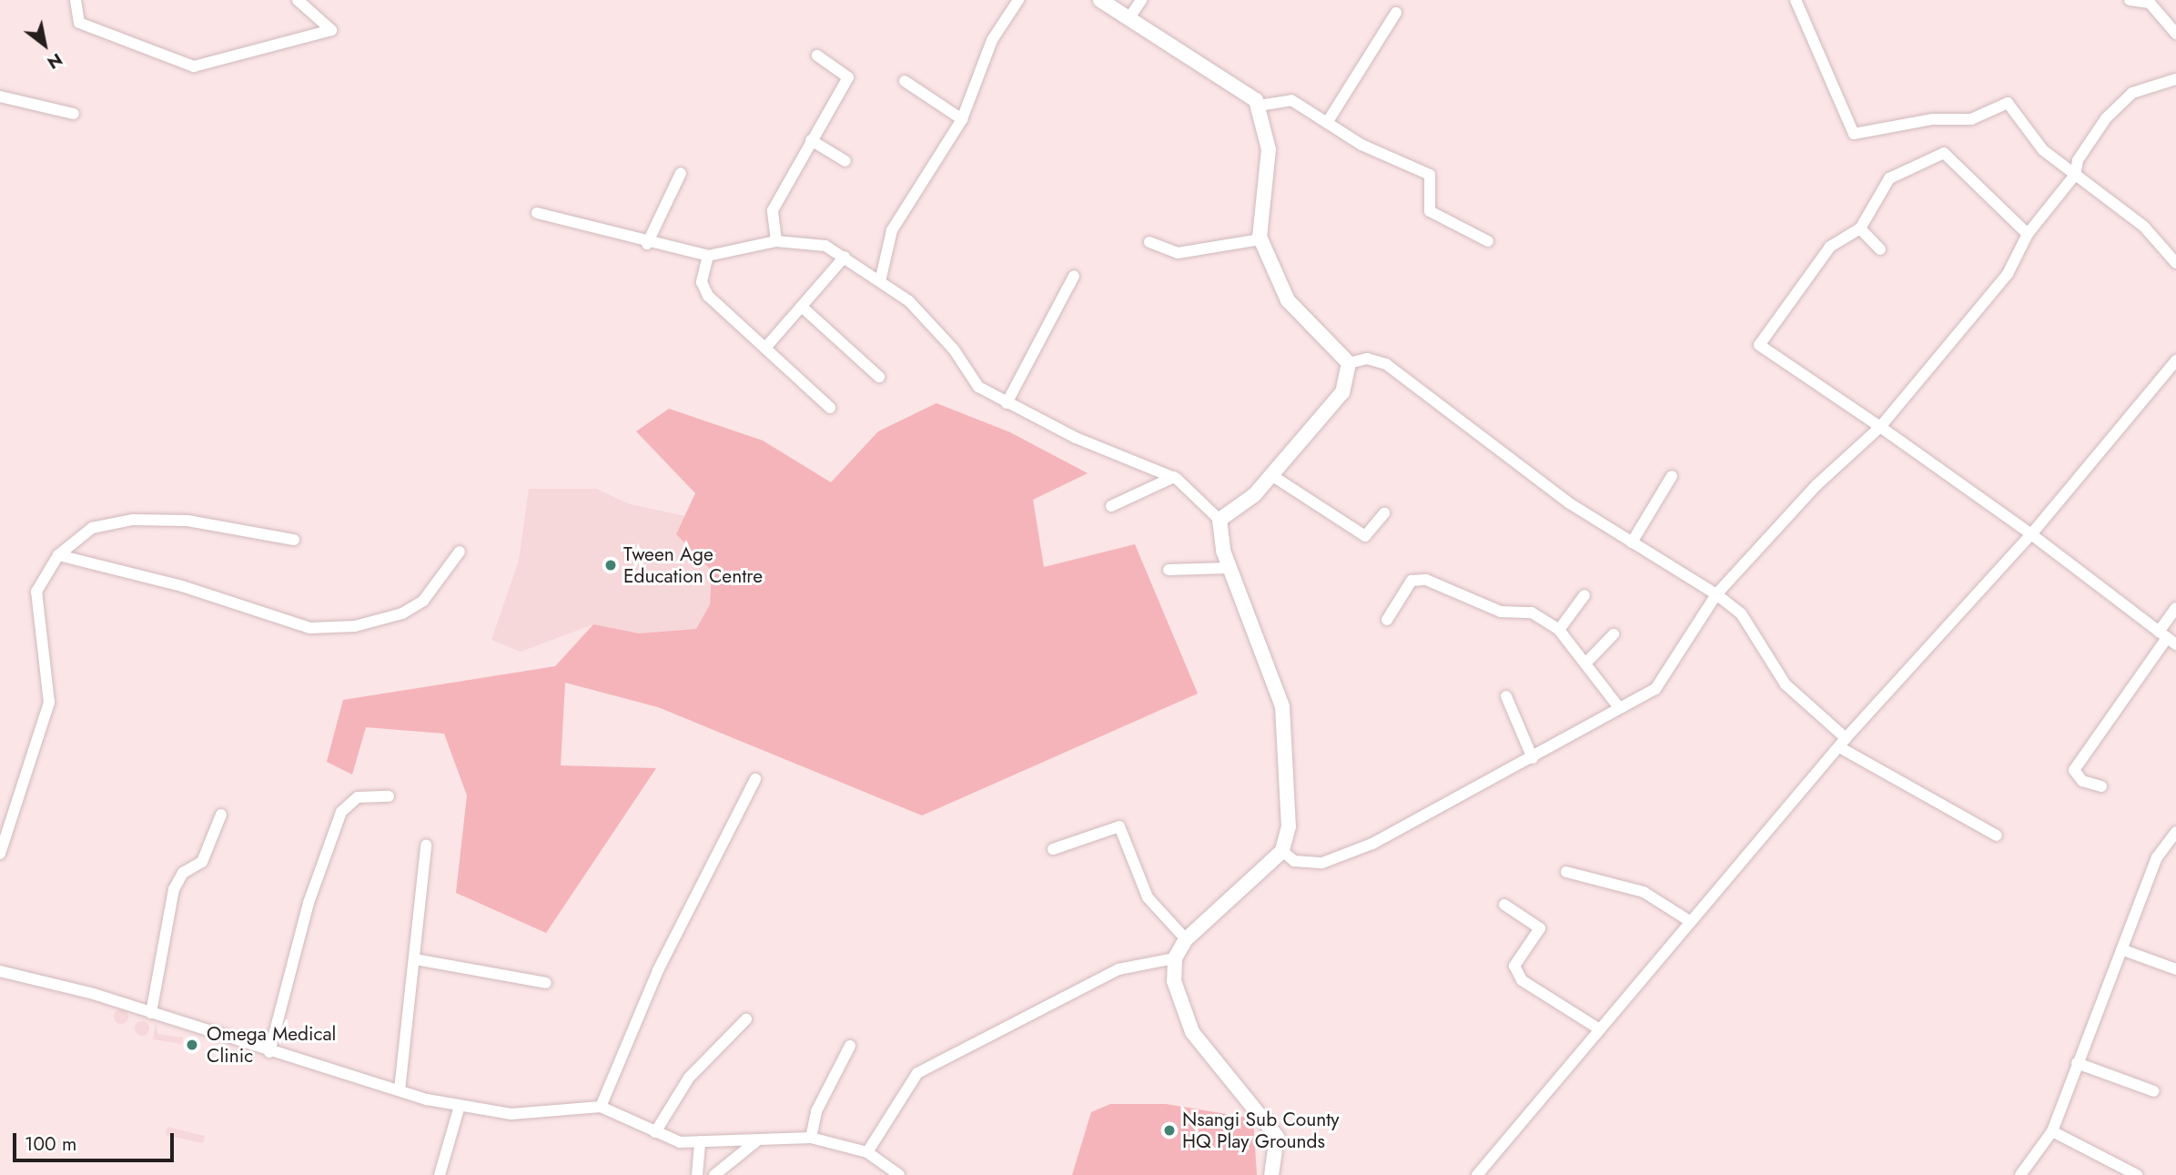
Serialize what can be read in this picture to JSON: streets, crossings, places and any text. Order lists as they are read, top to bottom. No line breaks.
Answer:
{"places":["Tween Age Education Centre","Omega Medical Clinic","Nsangi Sub County HQ Play Grounds"],"scale_bar":"100 m","north":"bottom right"}
